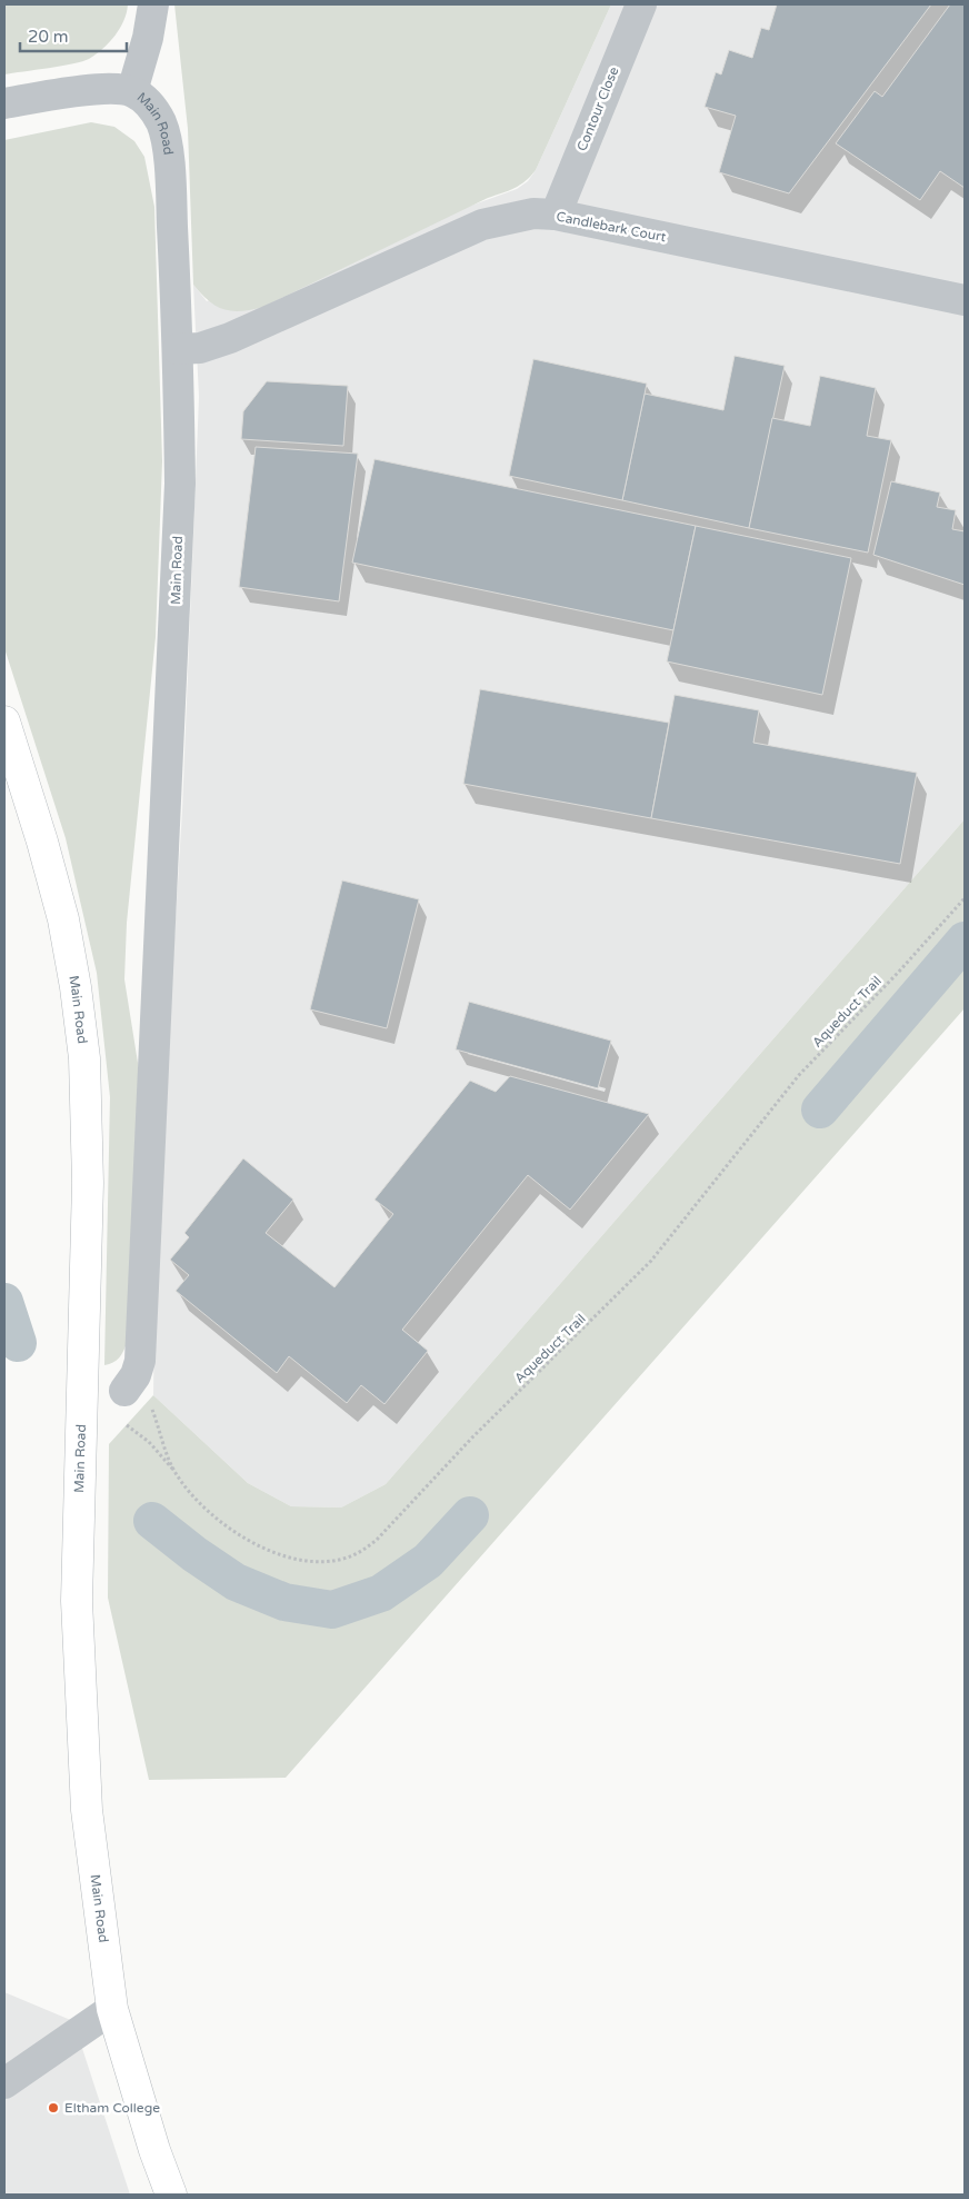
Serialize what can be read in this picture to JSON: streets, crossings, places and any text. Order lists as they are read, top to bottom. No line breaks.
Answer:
{"streets":{"main road":["Main Road"],"street":["Contour Close","Candlebark Court"],"path":["Aqueduct Trail"]},"crossings":[["Contour Close","Candlebark Court"],["Main Road","Candlebark Court"],["Main Road","Aqueduct Trail"]],"places":["Eltham College"],"scale_bar":"20 m"}
